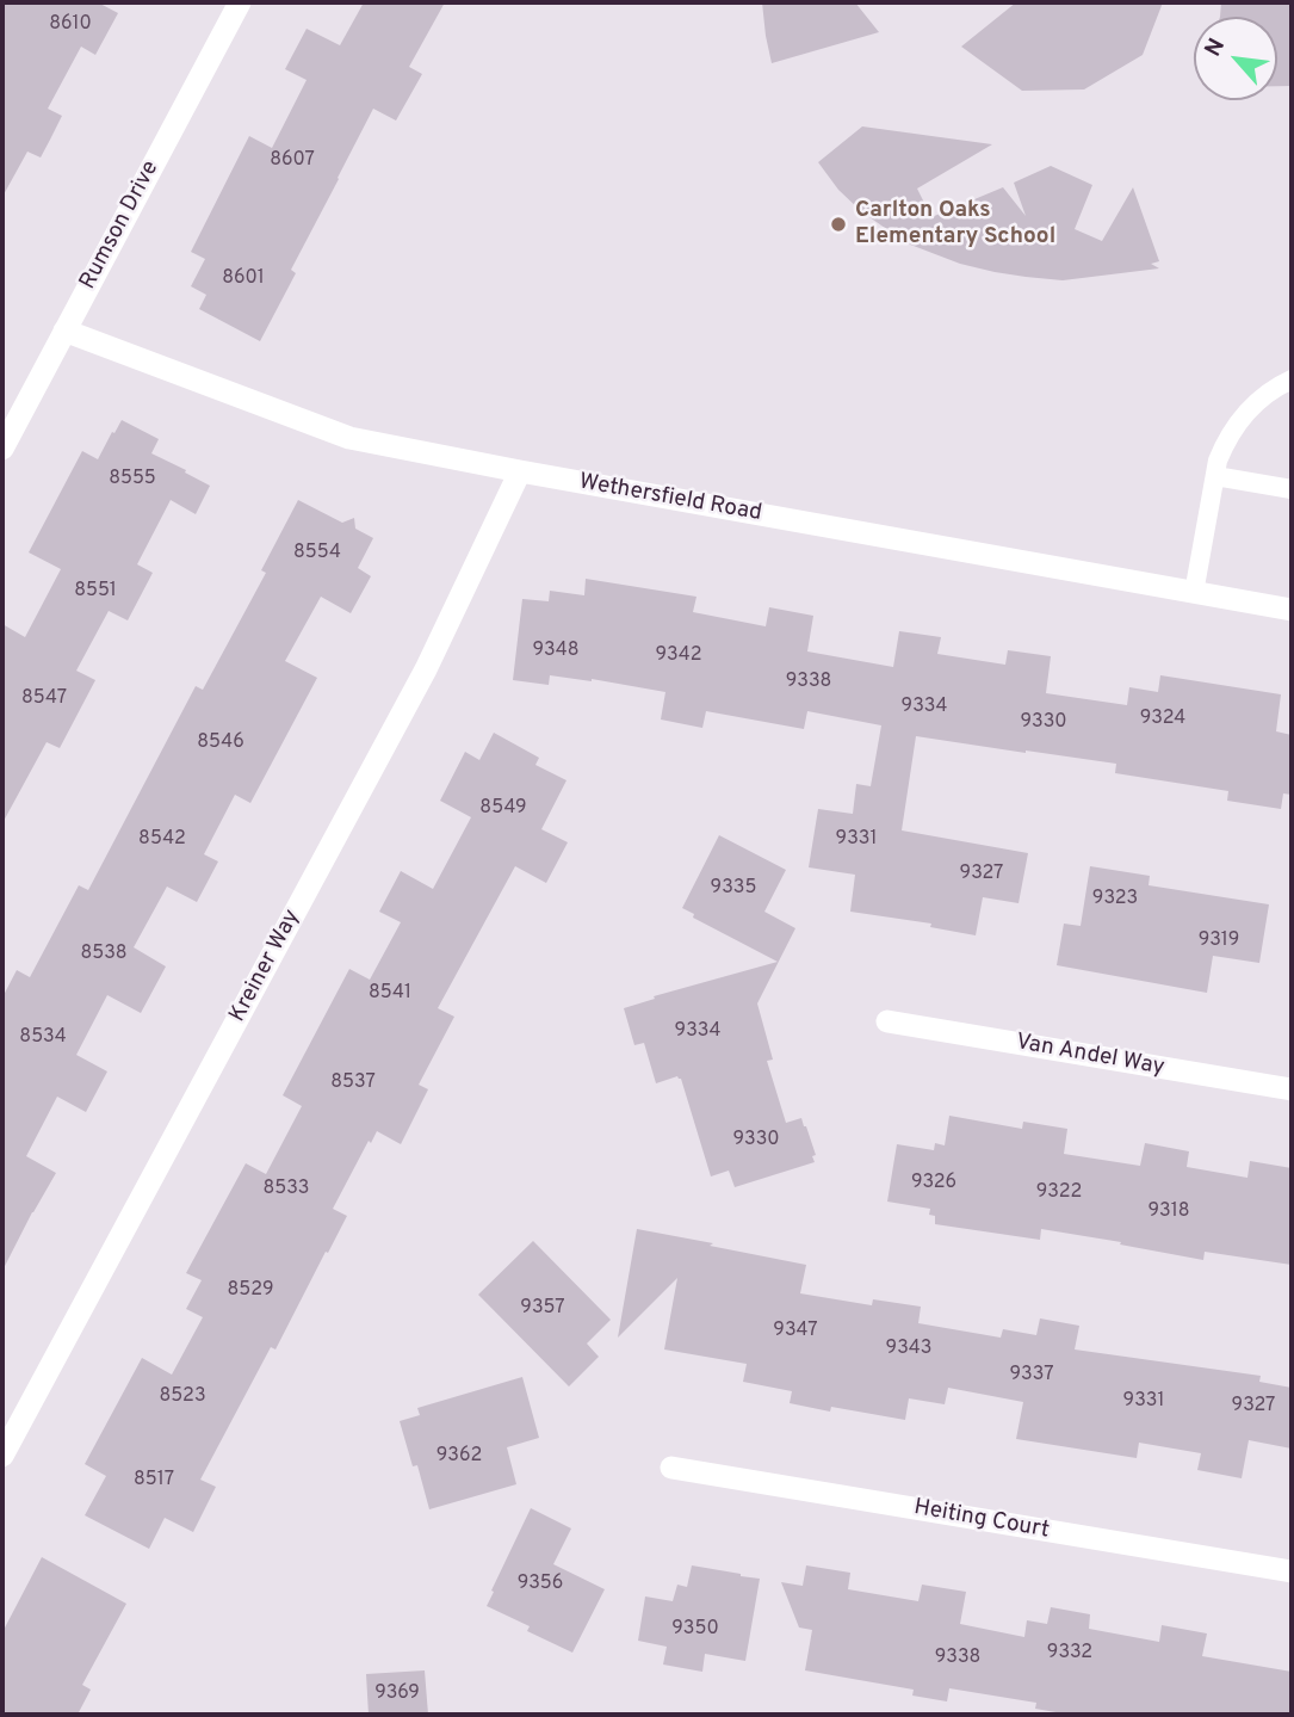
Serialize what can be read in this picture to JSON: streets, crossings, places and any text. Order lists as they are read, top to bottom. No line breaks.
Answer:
{"streets":{"street":["Rumson Drive","Wethersfield Road","Kreiner Way","Van Andel Way","Heiting Court"]},"crossings":[["Rumson Drive","Wethersfield Road"],["Wethersfield Road","Kreiner Way"]],"places":["Carlton Oaks Elementary School"],"house_numbers":["8610","8607","8601","8555","8554","8551","9348","9342","9338","8547","9334","9324","9330","8546","8549","8542","9331","9327","9335","9323","9319","8538","8541","9334","8534","8537","9330","9326","8533","9322","9318","8529","9357","9347","9343","9337","8523","9331","9327","9362","8517","9356","9350","9332","9338","9369"],"north":"top left"}
